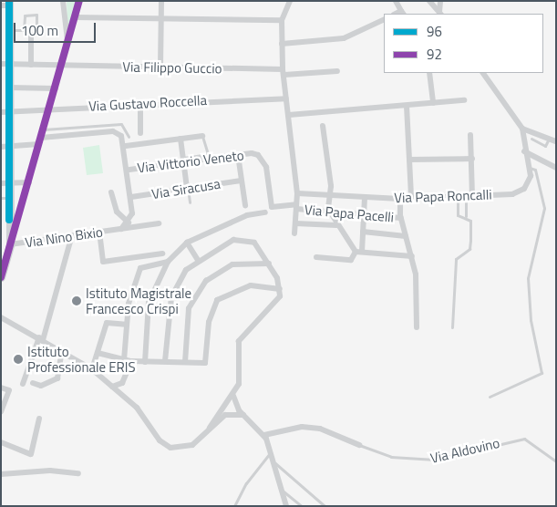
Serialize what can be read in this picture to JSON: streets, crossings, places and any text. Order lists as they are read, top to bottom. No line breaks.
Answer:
{"streets":{"street":["Via Filippo Guccio","Via Gustavo Roccella","Via Vittorio Veneto","Via Siracusa","Via Papa Roncalli","Via Papa Pacelli","Via Nino Bixio","Via Aldovino"]},"crossings":[["Via Vittorio Veneto","Via Papa Pacelli"]],"places":["Istituto Magistrale Francesco Crispi","Istituto Professionale ERIS"],"lines":["transit line 96","transit line 92"],"legend":["96","92"],"scale_bar":"100 m"}
